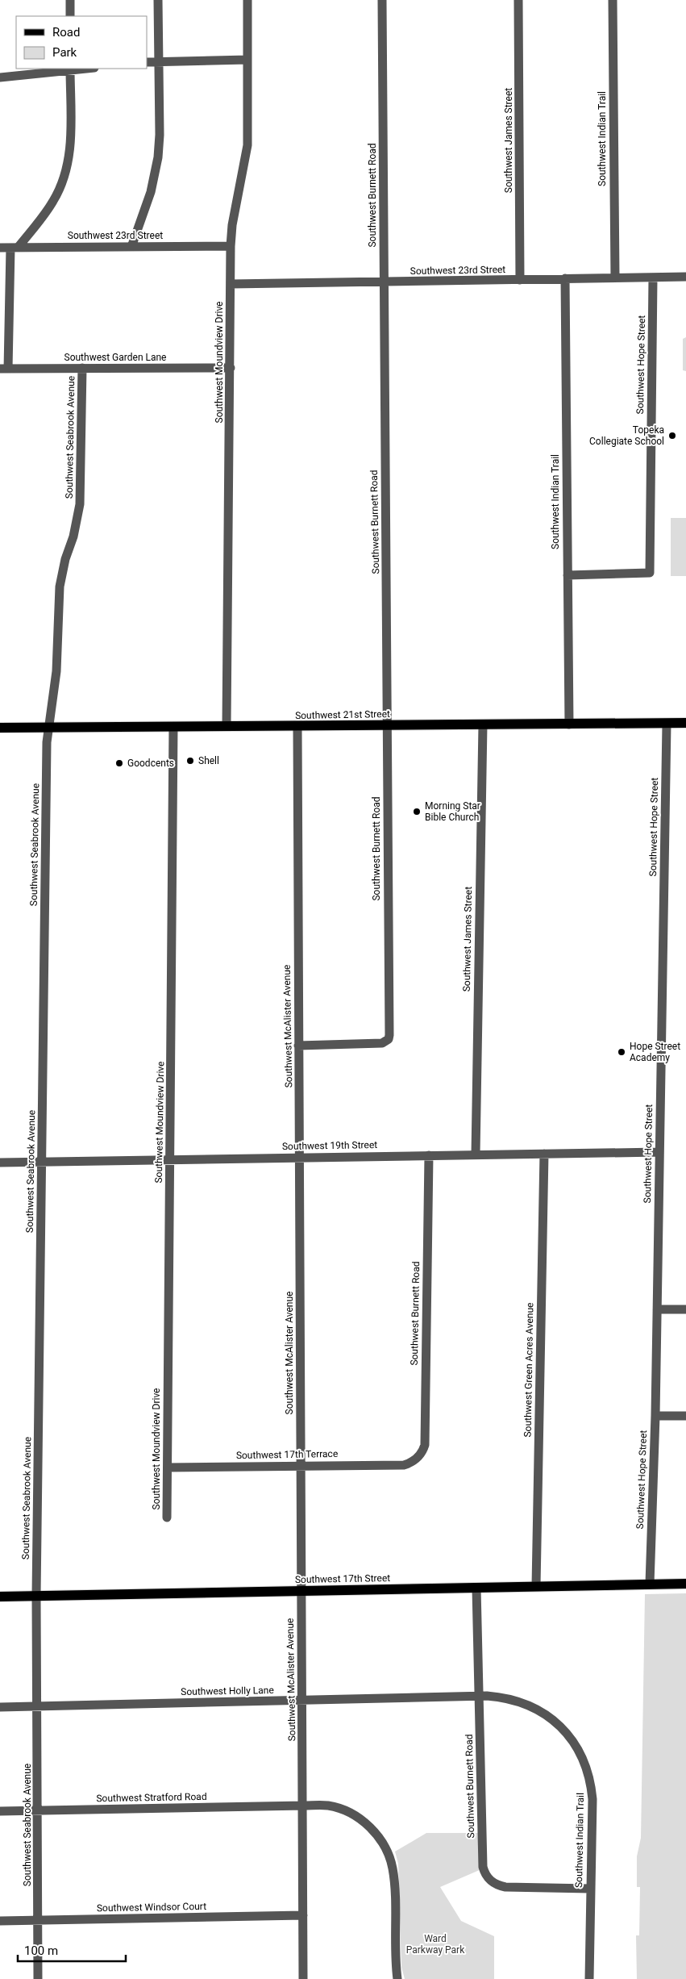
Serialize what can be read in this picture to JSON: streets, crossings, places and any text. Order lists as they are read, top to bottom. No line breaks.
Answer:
{"streets":{"main road":["Southwest 21st Street","Southwest 17th Street"],"street":["Southwest Indian Trail","Southwest James Street","Southwest Burnett Road","Southwest 23rd Street","Southwest Garden Lane","Southwest Moundview Drive","Southwest Hope Street","Southwest Seabrook Avenue","Southwest McAlister Avenue","Southwest 19th Street","Southwest Green Acres Avenue","Southwest 17th Terrace","Southwest Holly Lane","Southwest Stratford Road","Southwest Windsor Court"]},"crossings":[["Southwest Indian Trail","Southwest Burnett Road"],["Southwest Indian Trail","Southwest 23rd Street"],["Southwest Indian Trail","Southwest Hope Street"],["Southwest Indian Trail","Southwest 21st Street"],["Southwest Indian Trail","Southwest Holly Lane"],["Southwest James Street","Southwest 23rd Street"],["Southwest James Street","Southwest 21st Street"],["Southwest James Street","Southwest 19th Street"],["Southwest Burnett Road","Southwest 23rd Street"],["Southwest Burnett Road","Southwest 21st Street"],["Southwest Burnett Road","Southwest McAlister Avenue"],["Southwest Burnett Road","Southwest 19th Street"],["Southwest Burnett Road","Southwest 17th Terrace"],["Southwest Burnett Road","Southwest 17th Street"],["Southwest Burnett Road","Southwest Holly Lane"],["Southwest 23rd Street","Southwest Moundview Drive"],["Southwest 23rd Street","Southwest Hope Street"],["Southwest Garden Lane","Southwest Moundview Drive"],["Southwest Garden Lane","Southwest Seabrook Avenue"],["Southwest Moundview Drive","Southwest 21st Street"],["Southwest Moundview Drive","Southwest 19th Street"],["Southwest Moundview Drive","Southwest 17th Terrace"],["Southwest Hope Street","Southwest 21st Street"],["Southwest Hope Street","Southwest 19th Street"],["Southwest Hope Street","Southwest 17th Street"],["Southwest Seabrook Avenue","Southwest 21st Street"],["Southwest Seabrook Avenue","Southwest 19th Street"],["Southwest Seabrook Avenue","Southwest 17th Street"],["Southwest Seabrook Avenue","Southwest Holly Lane"],["Southwest Seabrook Avenue","Southwest Stratford Road"],["Southwest Seabrook Avenue","Southwest Windsor Court"],["Southwest 21st Street","Southwest McAlister Avenue"],["Southwest McAlister Avenue","Southwest 19th Street"],["Southwest McAlister Avenue","Southwest 17th Terrace"],["Southwest McAlister Avenue","Southwest 17th Street"],["Southwest McAlister Avenue","Southwest Holly Lane"],["Southwest McAlister Avenue","Southwest Stratford Road"],["Southwest McAlister Avenue","Southwest Windsor Court"],["Southwest 19th Street","Southwest Green Acres Avenue"],["Southwest Green Acres Avenue","Southwest 17th Street"]],"parks":["Ward Parkway Park"],"places":["Topeka Collegiate School","Shell","Goodcents","Morning Star Bible Church","Hope Street Academy"],"legend":["Road","Park"],"scale_bar":"100 m"}
